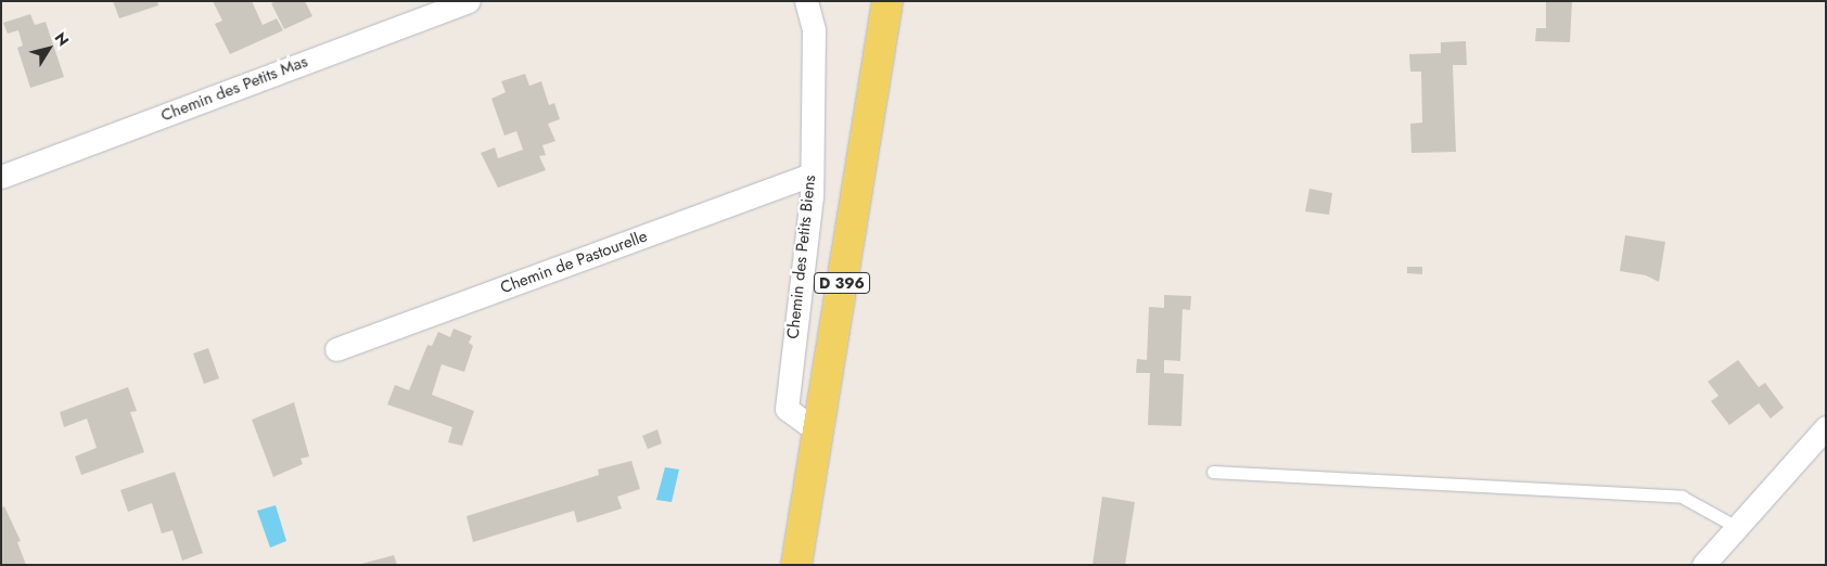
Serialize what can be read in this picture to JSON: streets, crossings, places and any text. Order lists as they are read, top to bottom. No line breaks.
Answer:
{"streets":{"main road":["D 396"],"street":["Chemin des Petits Mas","Chemin des Petits Biens","Chemin de Pastourelle"]},"crossings":[["Chemin des Petits Biens","Chemin de Pastourelle"],["Chemin des Petits Biens","D 396"]],"north":"top right"}
